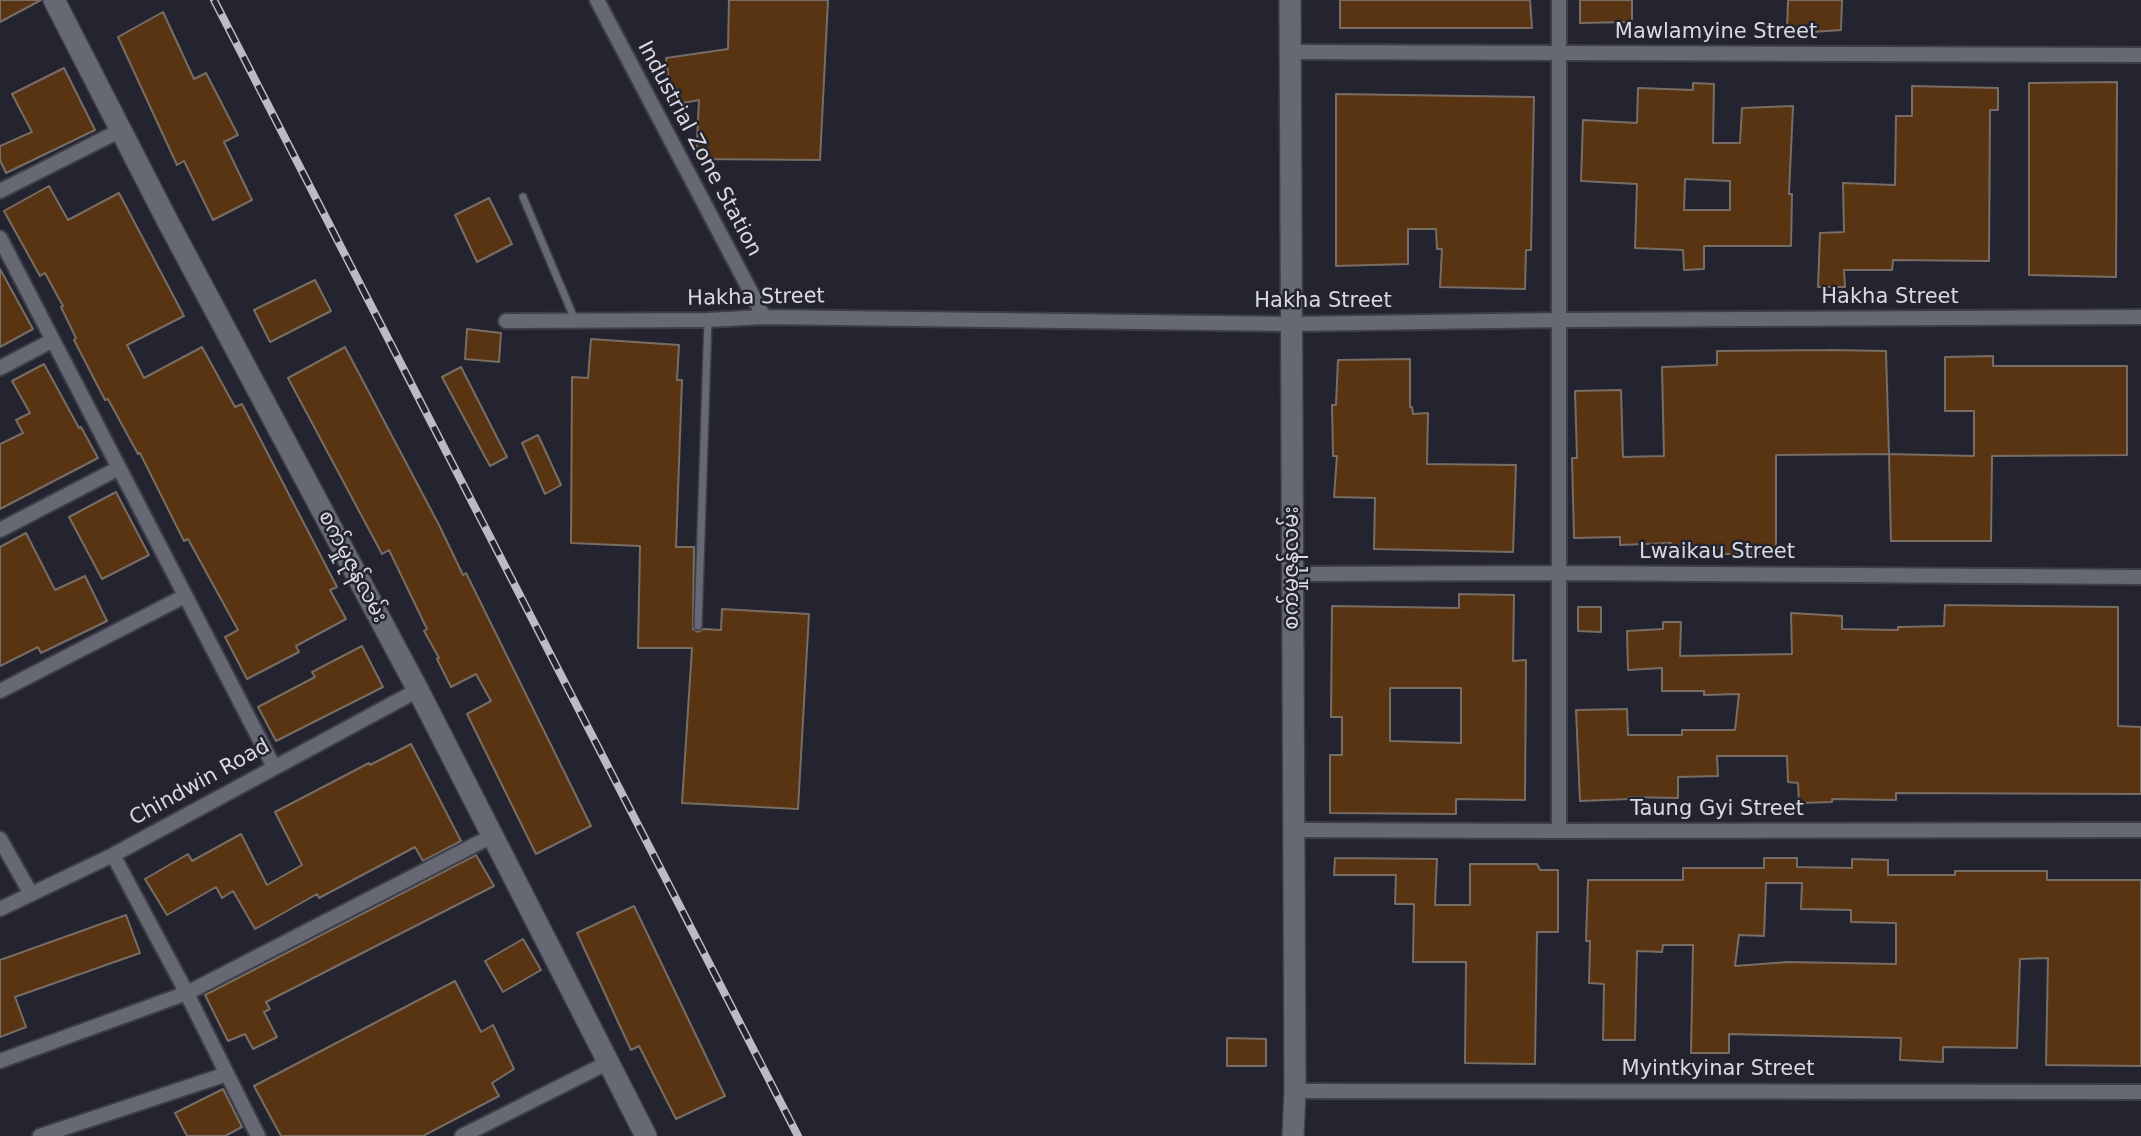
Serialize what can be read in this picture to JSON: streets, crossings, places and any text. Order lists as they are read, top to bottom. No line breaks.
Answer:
{"streets":{"street":["Mawlamyine Street","Industrial Zone Station","Hakha Street","Lwaikau Street","စက်မှုဇုန်လမ်း","Chindwin Road","Taung Gyi Street","Myintkyinar Street"]},"crossings":[["Mawlamyine Street","စက်မှုဇုန်လမ်း"],["Industrial Zone Station","Hakha Street"],["Hakha Street","စက်မှုဇုန်လမ်း"],["Lwaikau Street","စက်မှုဇုန်လမ်း"],["စက်မှုဇုန်လမ်း","Chindwin Road"],["စက်မှုဇုန်လမ်း","Taung Gyi Street"],["စက်မှုဇုန်လမ်း","Myintkyinar Street"]]}
